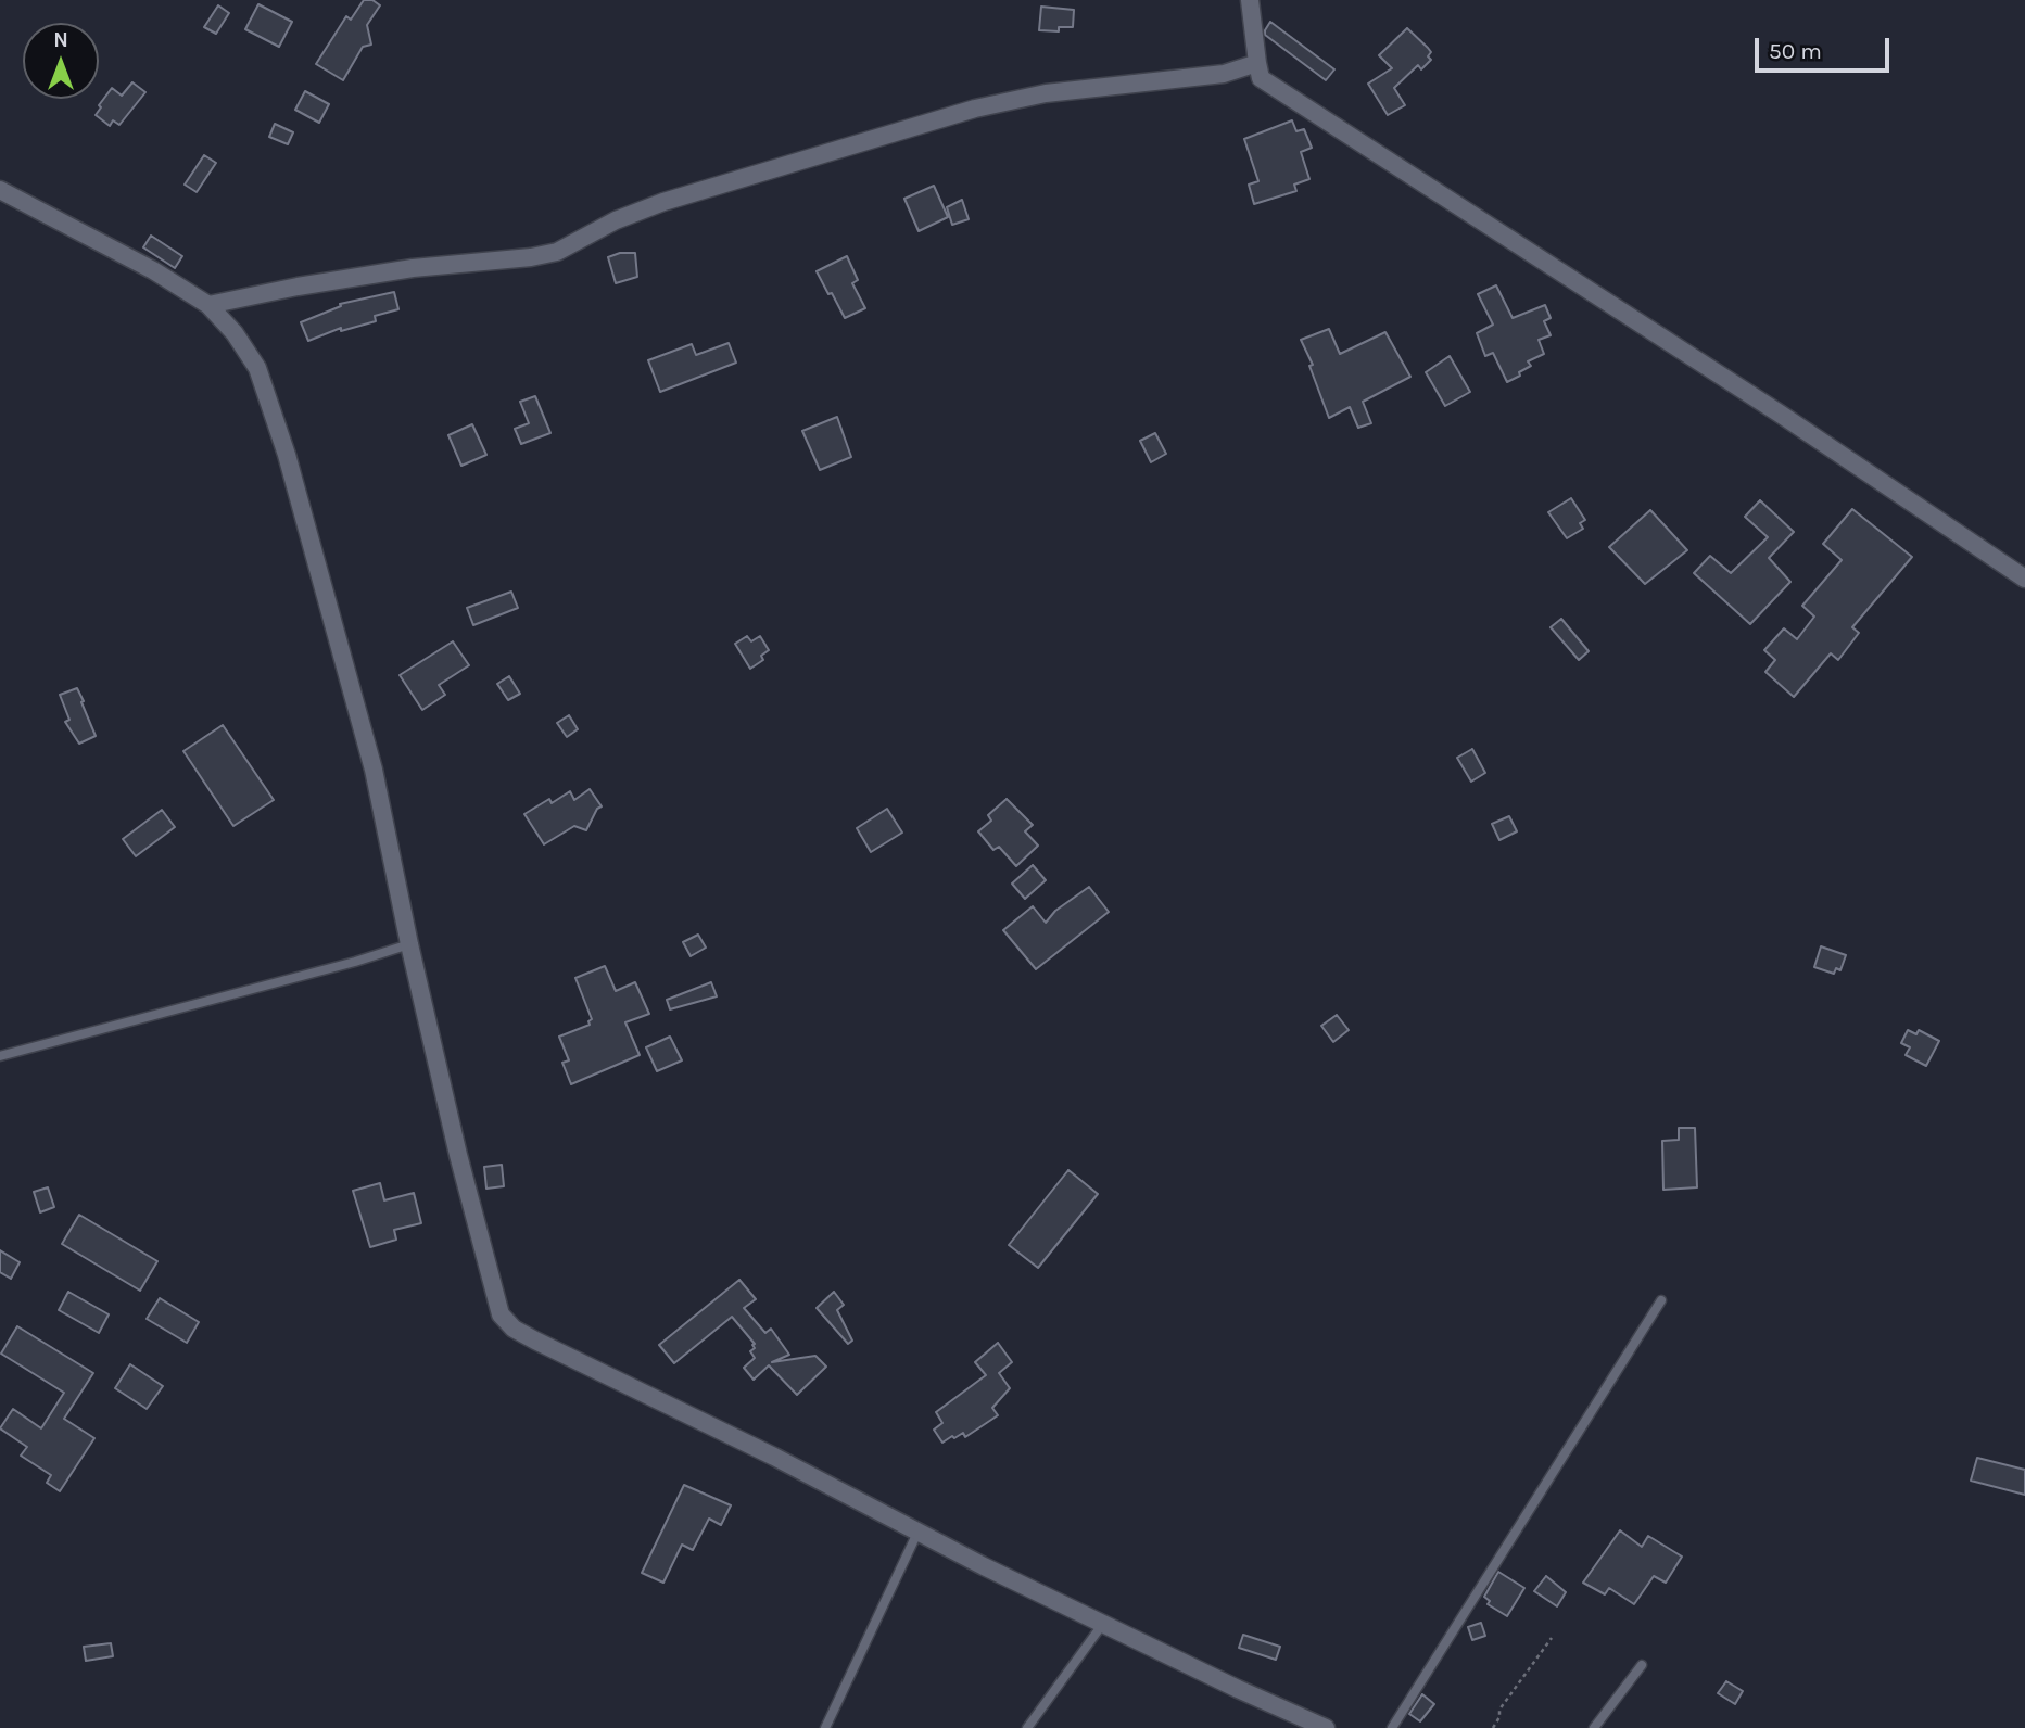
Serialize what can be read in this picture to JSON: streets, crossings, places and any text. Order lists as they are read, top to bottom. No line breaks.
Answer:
{"scale_bar":"50 m","north":"top"}
